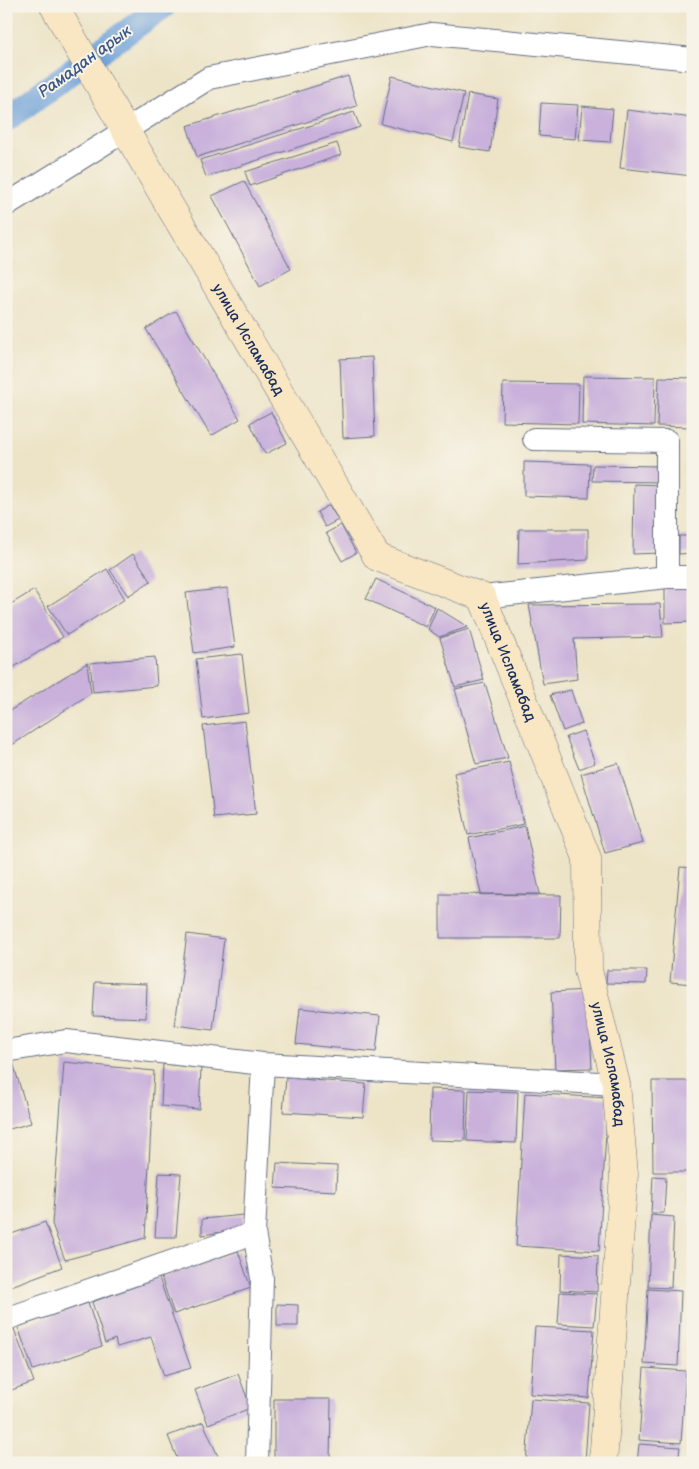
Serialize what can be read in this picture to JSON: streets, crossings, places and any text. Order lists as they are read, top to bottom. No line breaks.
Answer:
{"streets":{"street":["улица Исламабад"]},"water":["Рамадан арык"]}
